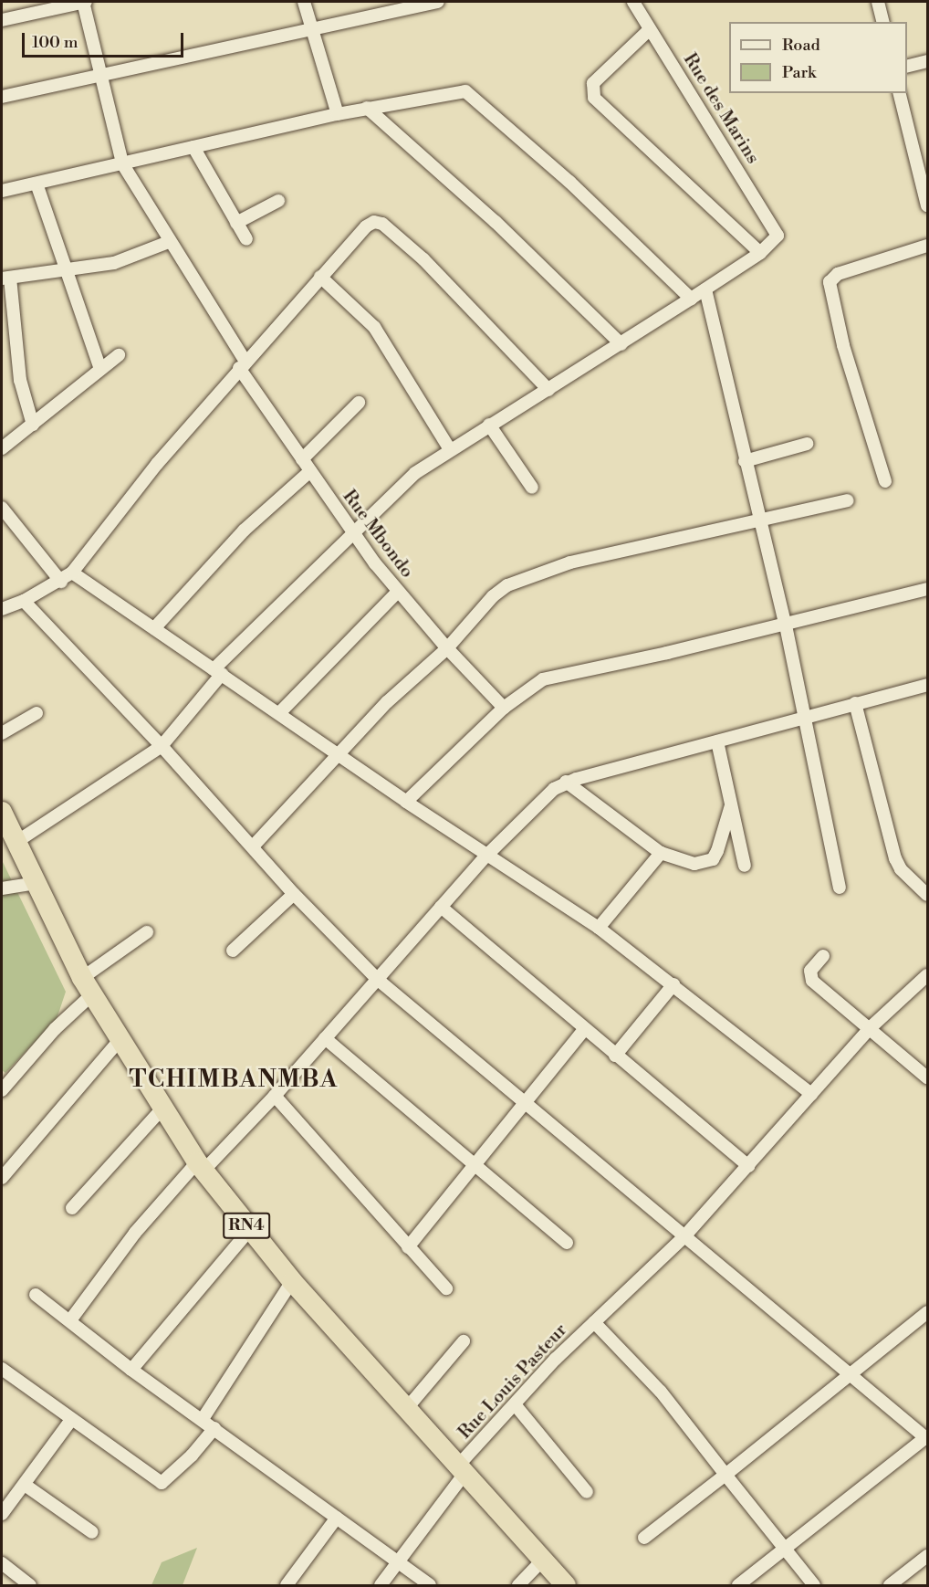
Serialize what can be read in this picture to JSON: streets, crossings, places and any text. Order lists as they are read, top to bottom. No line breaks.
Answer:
{"streets":{"highway":["RN4"],"street":["Rue des Marins","Rue Mbondo","Rue Louis Pasteur"]},"crossings":[["RN4","Rue Louis Pasteur"]],"districts":["TCHIMBANMBA"],"legend":["Road","Park"],"scale_bar":"100 m"}
